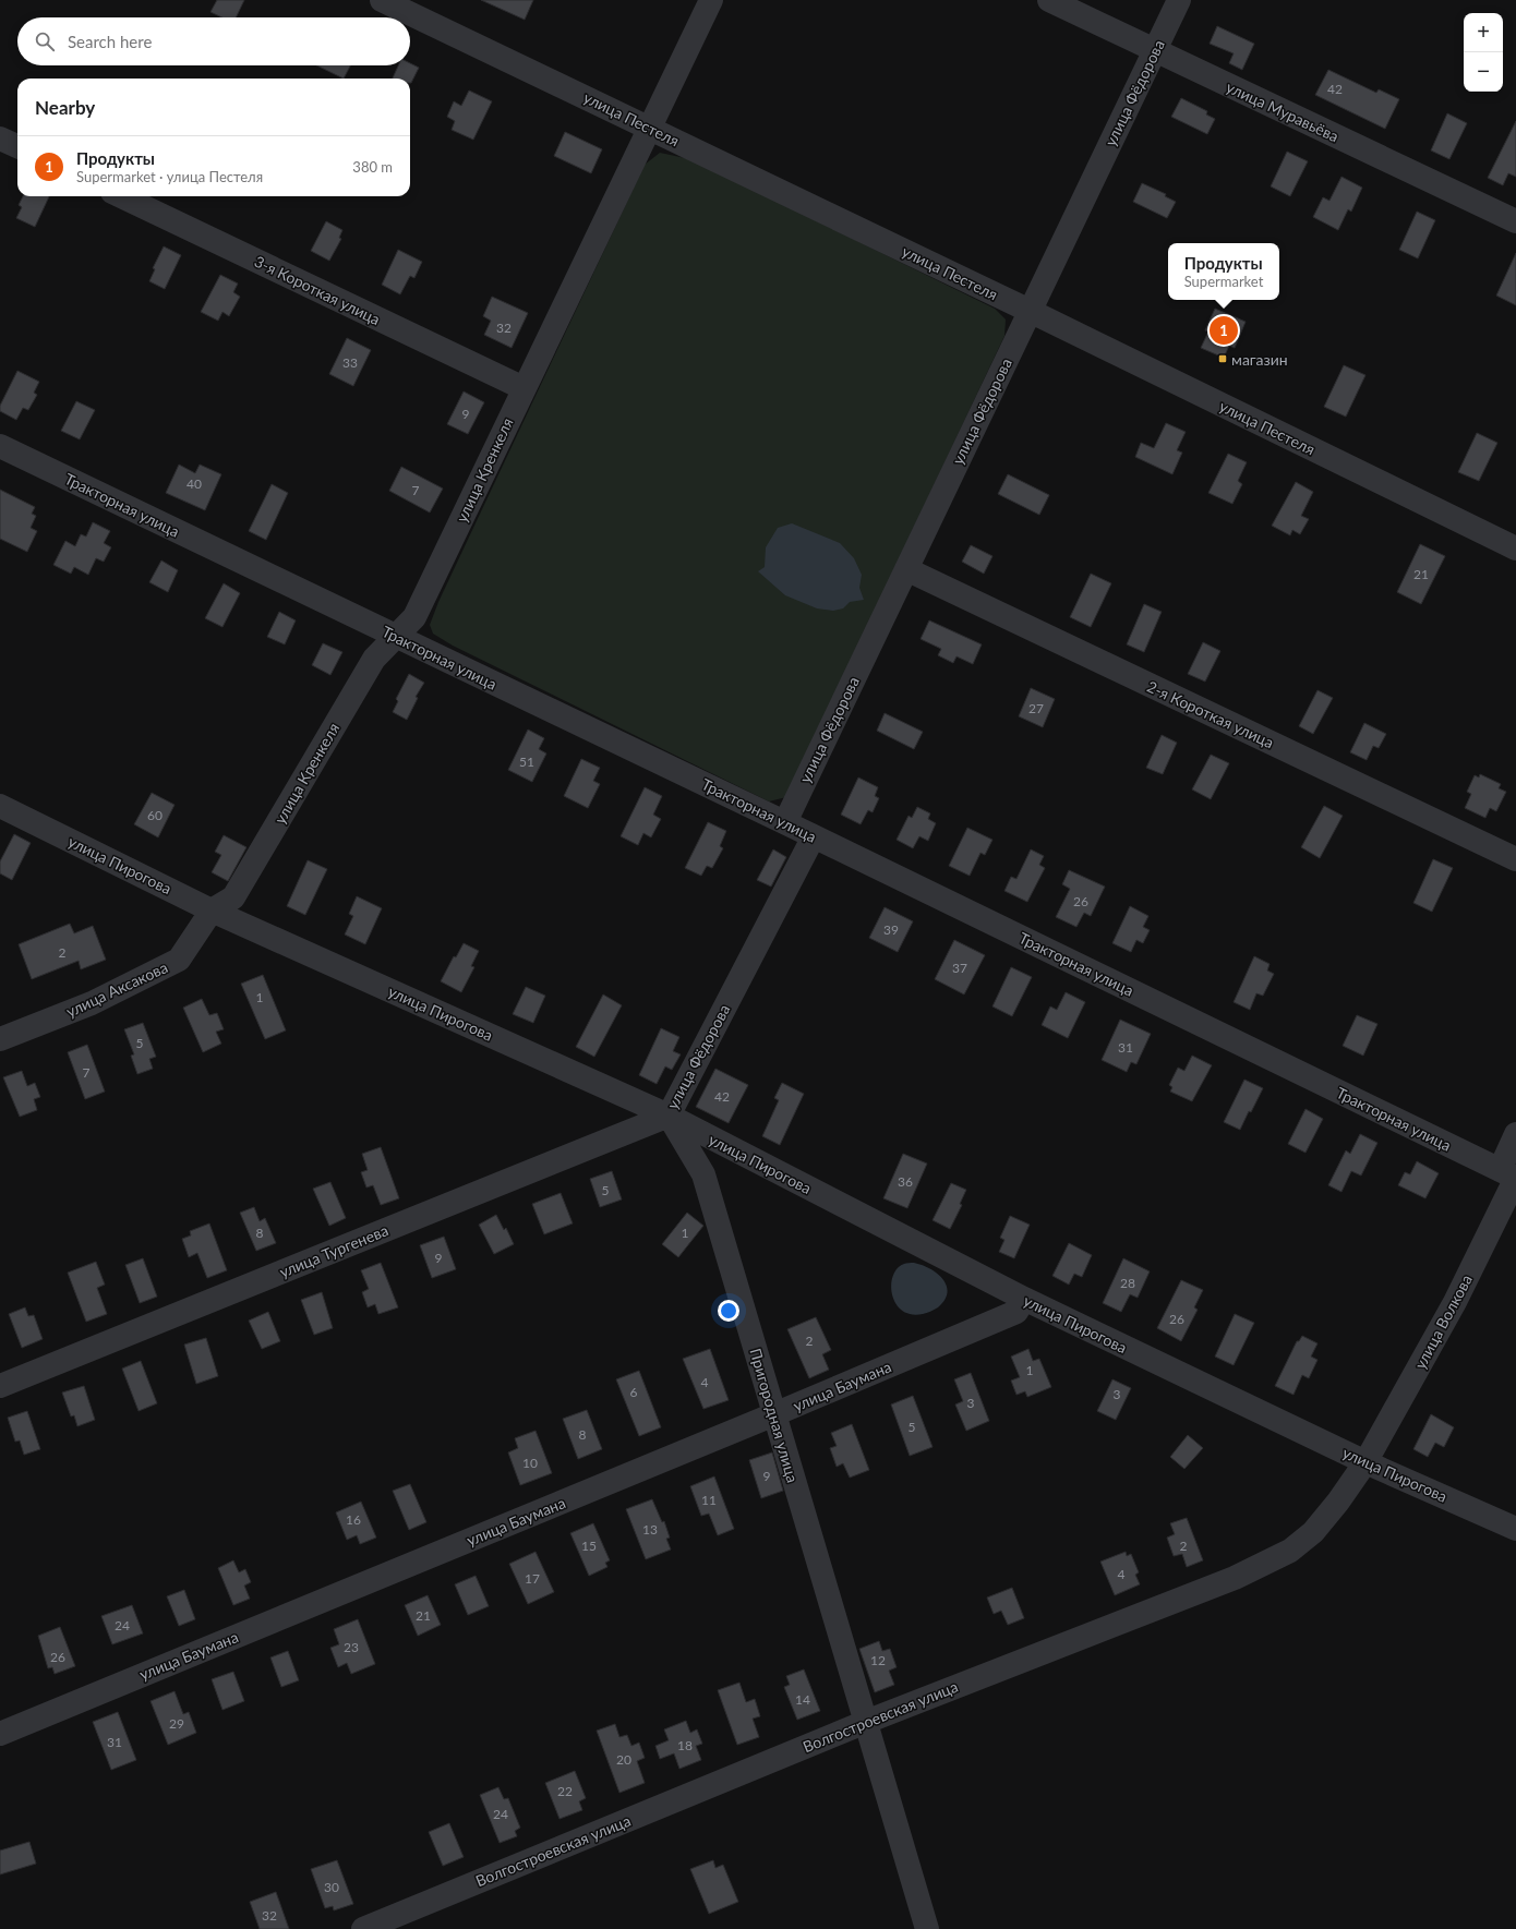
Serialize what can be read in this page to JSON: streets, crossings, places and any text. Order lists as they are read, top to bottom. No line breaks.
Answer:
{"streets":{"street":["улица Фёдорова","улица Муравьёва","улица Пестеля","3-я Короткая улица","улица Кренкеля","Тракторная улица","2-я Короткая улица","улица Пирогова","улица Аксакова","улица Тургенева","улица Волкова","улица Баумана","Пригородная улица","Волгостроевская улица"]},"crossings":[["улица Фёдорова","улица Муравьёва"],["улица Фёдорова","улица Пестеля"],["улица Фёдорова","Тракторная улица"],["улица Фёдорова","2-я Короткая улица"],["улица Фёдорова","улица Пирогова"],["улица Фёдорова","улица Тургенева"],["улица Фёдорова","Пригородная улица"],["улица Пестеля","улица Кренкеля"],["3-я Короткая улица","улица Кренкеля"],["улица Кренкеля","Тракторная улица"],["улица Кренкеля","улица Пирогова"],["улица Кренкеля","улица Аксакова"],["Тракторная улица","улица Волкова"],["улица Пирогова","улица Аксакова"],["улица Пирогова","улица Тургенева"],["улица Пирогова","улица Волкова"],["улица Пирогова","улица Баумана"],["улица Пирогова","Пригородная улица"],["улица Пирогова","Волгостроевская улица"],["улица Тургенева","Пригородная улица"],["улица Волкова","Волгостроевская улица"],["улица Баумана","Пригородная улица"],["Пригородная улица","Волгостроевская улица"]],"places":{"transit":["магазин"]},"house_numbers":["42","32","33","9","40","7","21","27","51","60","26","39","2","37","1","5","31","7","42","36","5","8","1","9","28","26","2","1","4","6","3","3","5","8","10","9","11","16","13","15","2","4","17","21","24","23","26","12","14","29","31","18","20","22","24","30","32"],"page":{"map_buttons":["+","−"],"search":"Search here","heading":"Nearby","list":[{"mark":"1","name":"Продукты","note":"Supermarket · улица Пестеля","value":"380 m"}],"popup":["Продукты","Supermarket"],"pins":"1"}}
